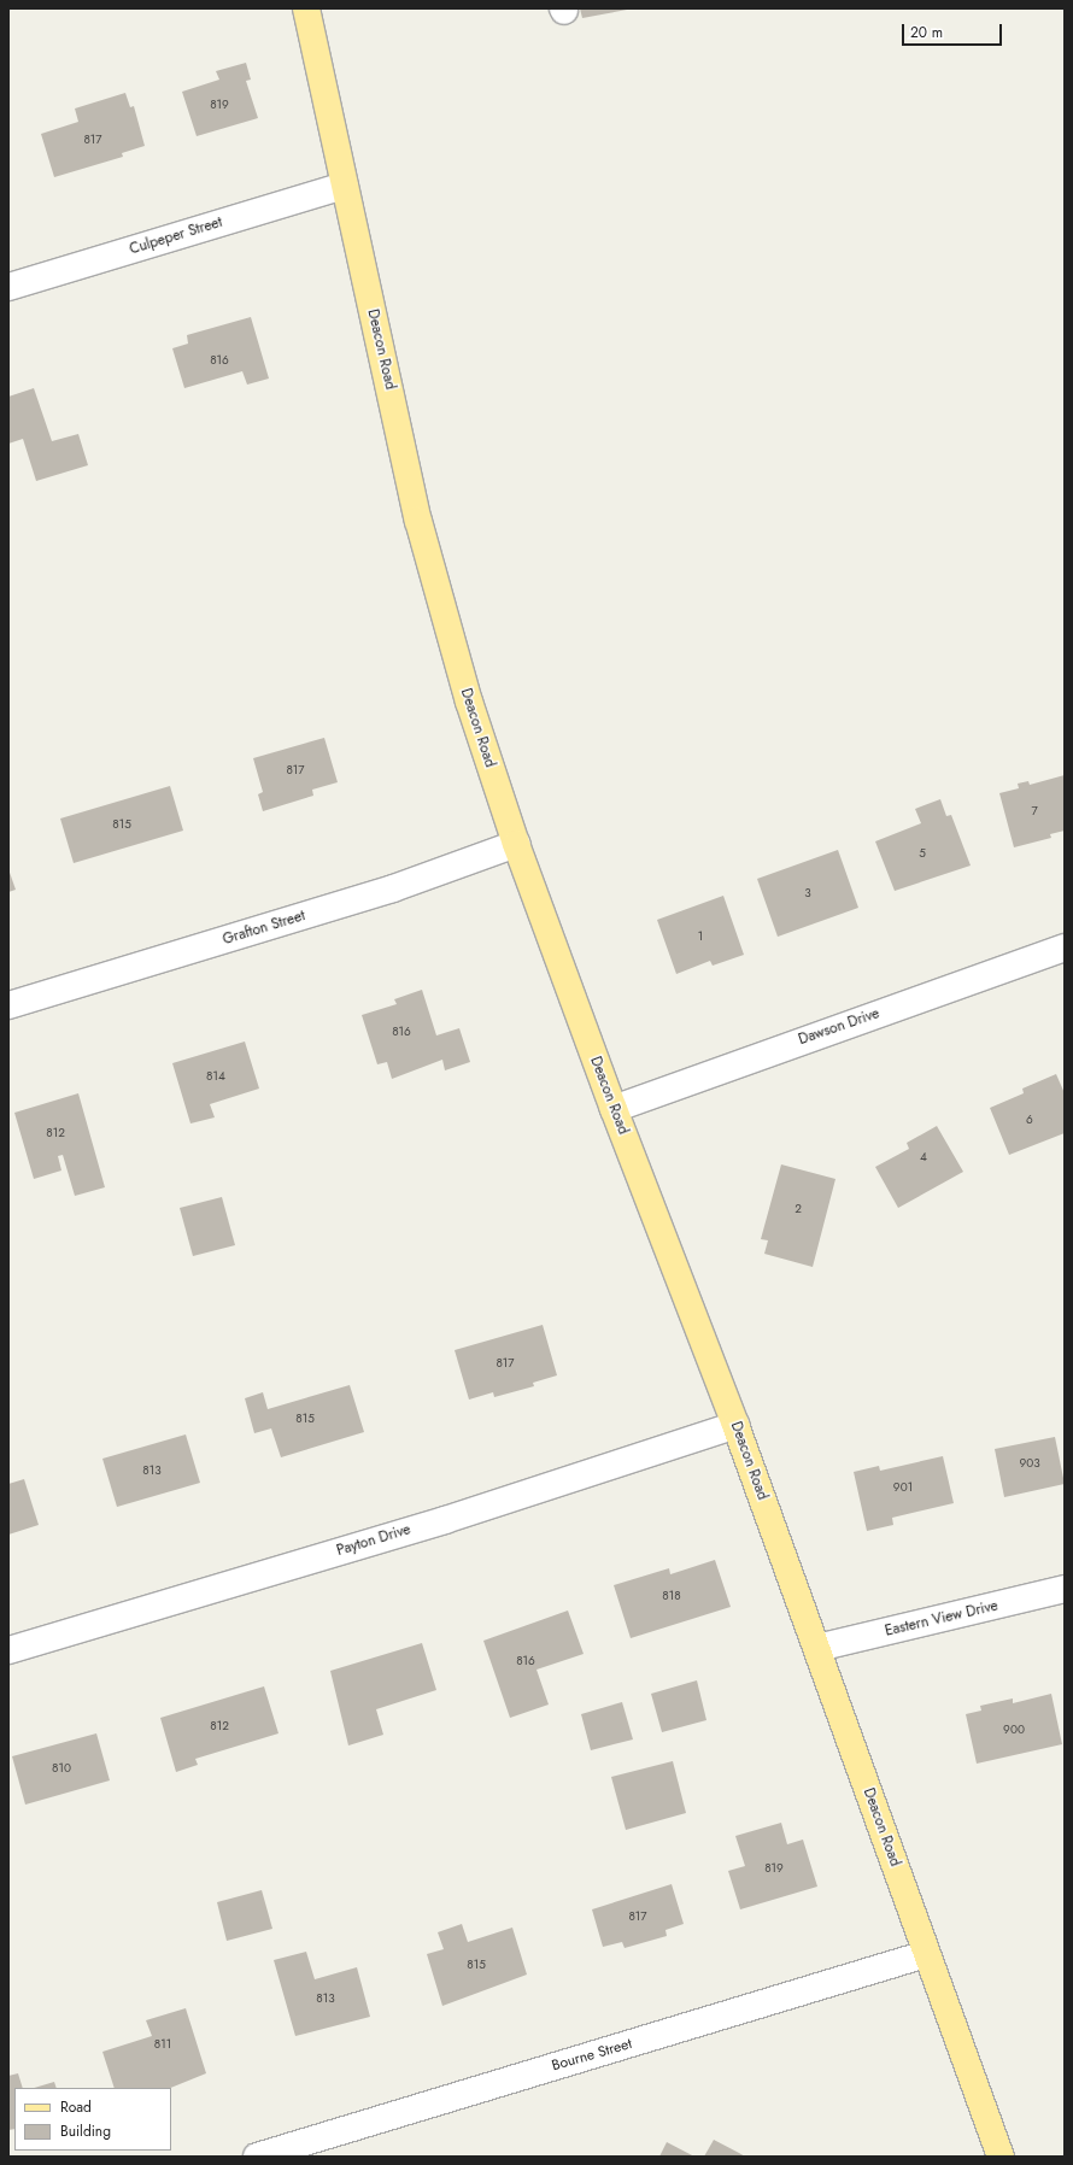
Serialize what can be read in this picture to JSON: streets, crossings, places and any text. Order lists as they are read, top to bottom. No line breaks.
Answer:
{"streets":{"main road":["Deacon Road"],"street":["Culpeper Street","Grafton Street","Dawson Drive","Payton Drive","Eastern View Drive","Bourne Street"]},"crossings":[["Culpeper Street","Deacon Road"],["Deacon Road","Grafton Street"],["Deacon Road","Dawson Drive"],["Deacon Road","Payton Drive"],["Deacon Road","Eastern View Drive"],["Deacon Road","Bourne Street"]],"house_numbers":["819","817","816","817","7","815","5","3","1","816","814","6","812","4","2","817","815","903","813","901","818","816","812","900","810","819","817","815","813","811"],"legend":["Road","Building"],"scale_bar":"20 m"}
